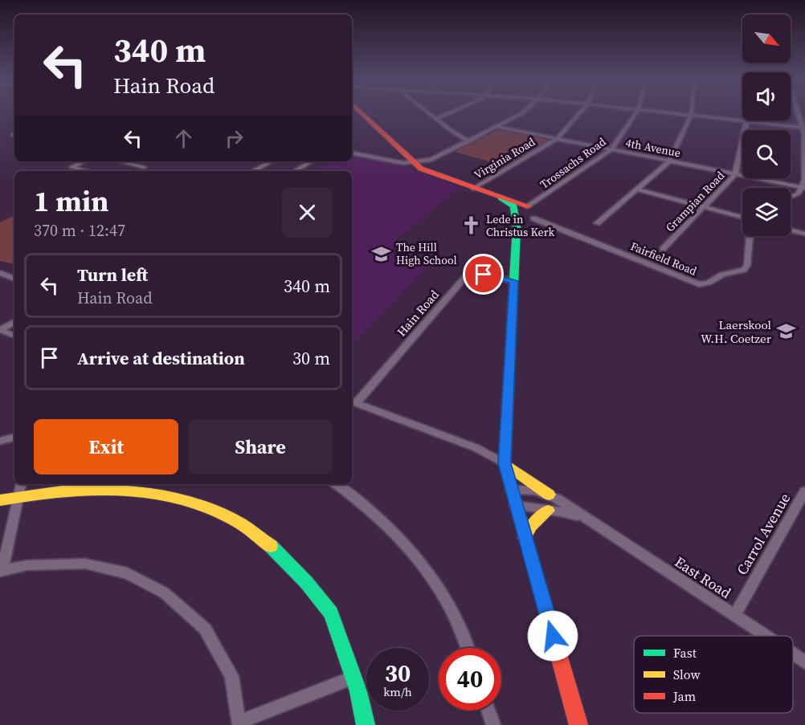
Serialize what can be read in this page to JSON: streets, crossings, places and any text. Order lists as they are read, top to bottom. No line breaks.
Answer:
{"streets":{"street":["4th Avenue","Virginia Road","Trossachs Road","Grampian Road","Fairfield Road","Hain Road","Carrol Avenue","East Road"]},"crossings":[["4th Avenue","Virginia Road"],["4th Avenue","Trossachs Road"],["4th Avenue","Grampian Road"],["Carrol Avenue","East Road"]],"places":{"church":["Lede in Christus Kerk"],"school or university":["The Hill High School","Laerskool W.H. Coetzer"]},"legend":["Fast","Slow","Jam"],"north":"bottom right","page":{"turn":["340 m","Hain Road"],"heading":["1 min","370 m · 12:47"],"list":[{"name":"Turn left","note":"Hain Road","value":"340 m"},{"name":"Arrive at destination","value":"30 m"}],"buttons":["Exit","Share"],"speed":"30 km/h","limit":"40"}}
